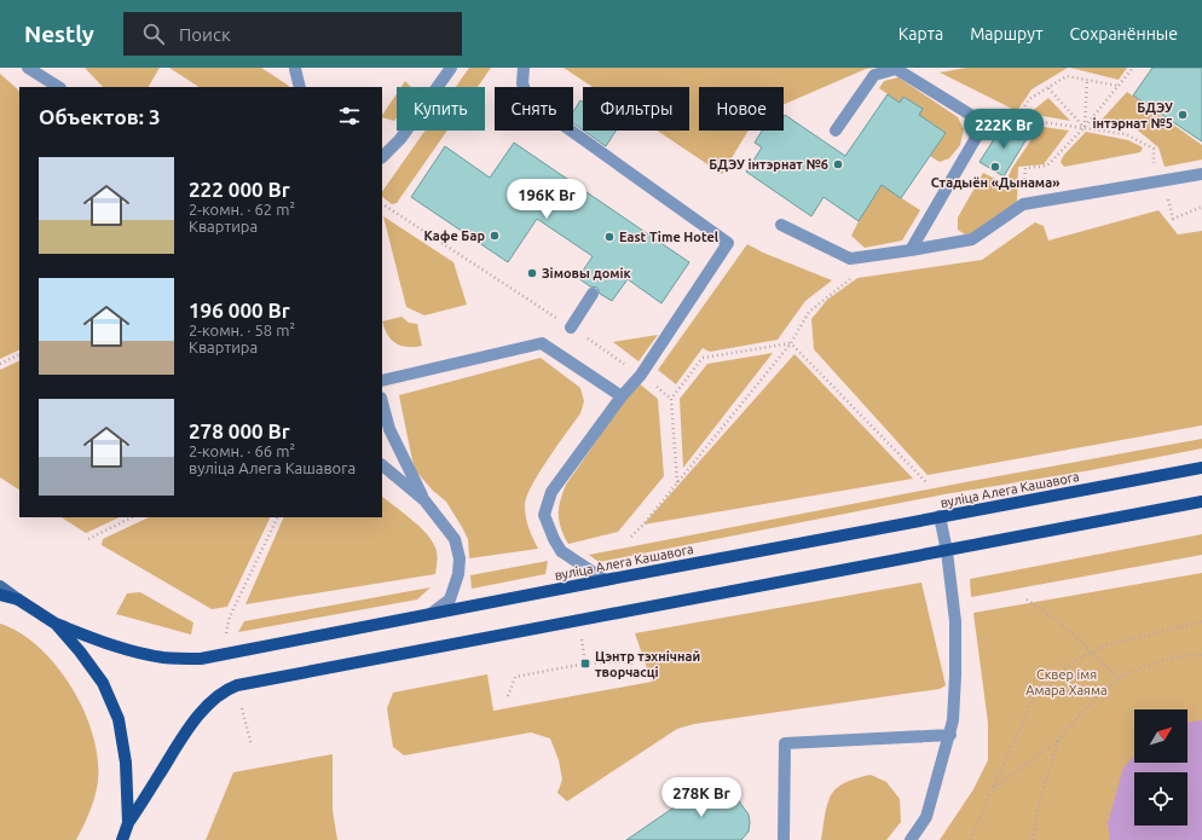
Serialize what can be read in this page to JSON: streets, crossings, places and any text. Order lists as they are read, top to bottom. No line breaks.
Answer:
{"streets":{"main road":["вуліца Алега Кашавога"]},"parks":["Сквер імя Амара Хаяма"],"places":{"other":["БДЭУ інтэрнат №5","БДЭУ інтэрнат №6","Стадыён «Дынама»","Кафе Бар","East Time Hotel","Зімовы домік"],"transit":["Цэнтр тэхнічнай творчасці"]},"north":"top right","page":{"header":"Nestly","search":"Поиск","nav":["Карта","Маршрут","Сохранённые"],"chip":["Купить","Снять","Фильтры","Новое"],"heading":"Объектов: 3","price":["222K Br","196K Br","278K Br"],"list":[{"name":"222 000 Br","note":"2-комн. · 62 m² · Квартира"},{"name":"196 000 Br","note":"2-комн. · 58 m² · Квартира"},{"name":"278 000 Br","note":"2-комн. · 66 m² · вуліца Алега Кашавога"}]}}
